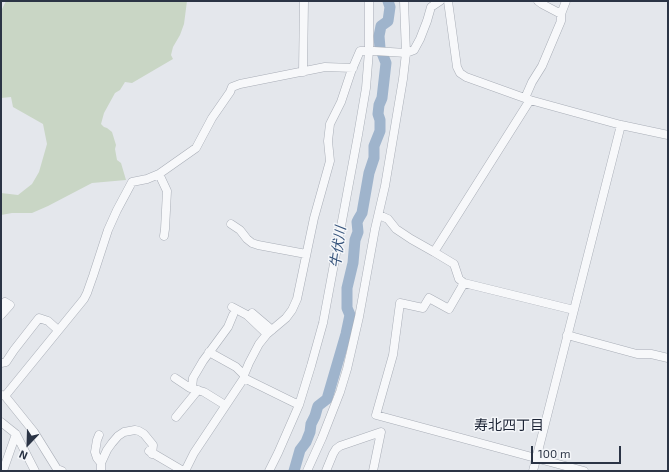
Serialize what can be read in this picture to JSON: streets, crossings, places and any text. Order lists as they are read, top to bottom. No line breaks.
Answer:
{"districts":["寿北四丁目"],"water":["牛伏川"],"scale_bar":"100 m","north":"bottom left"}
